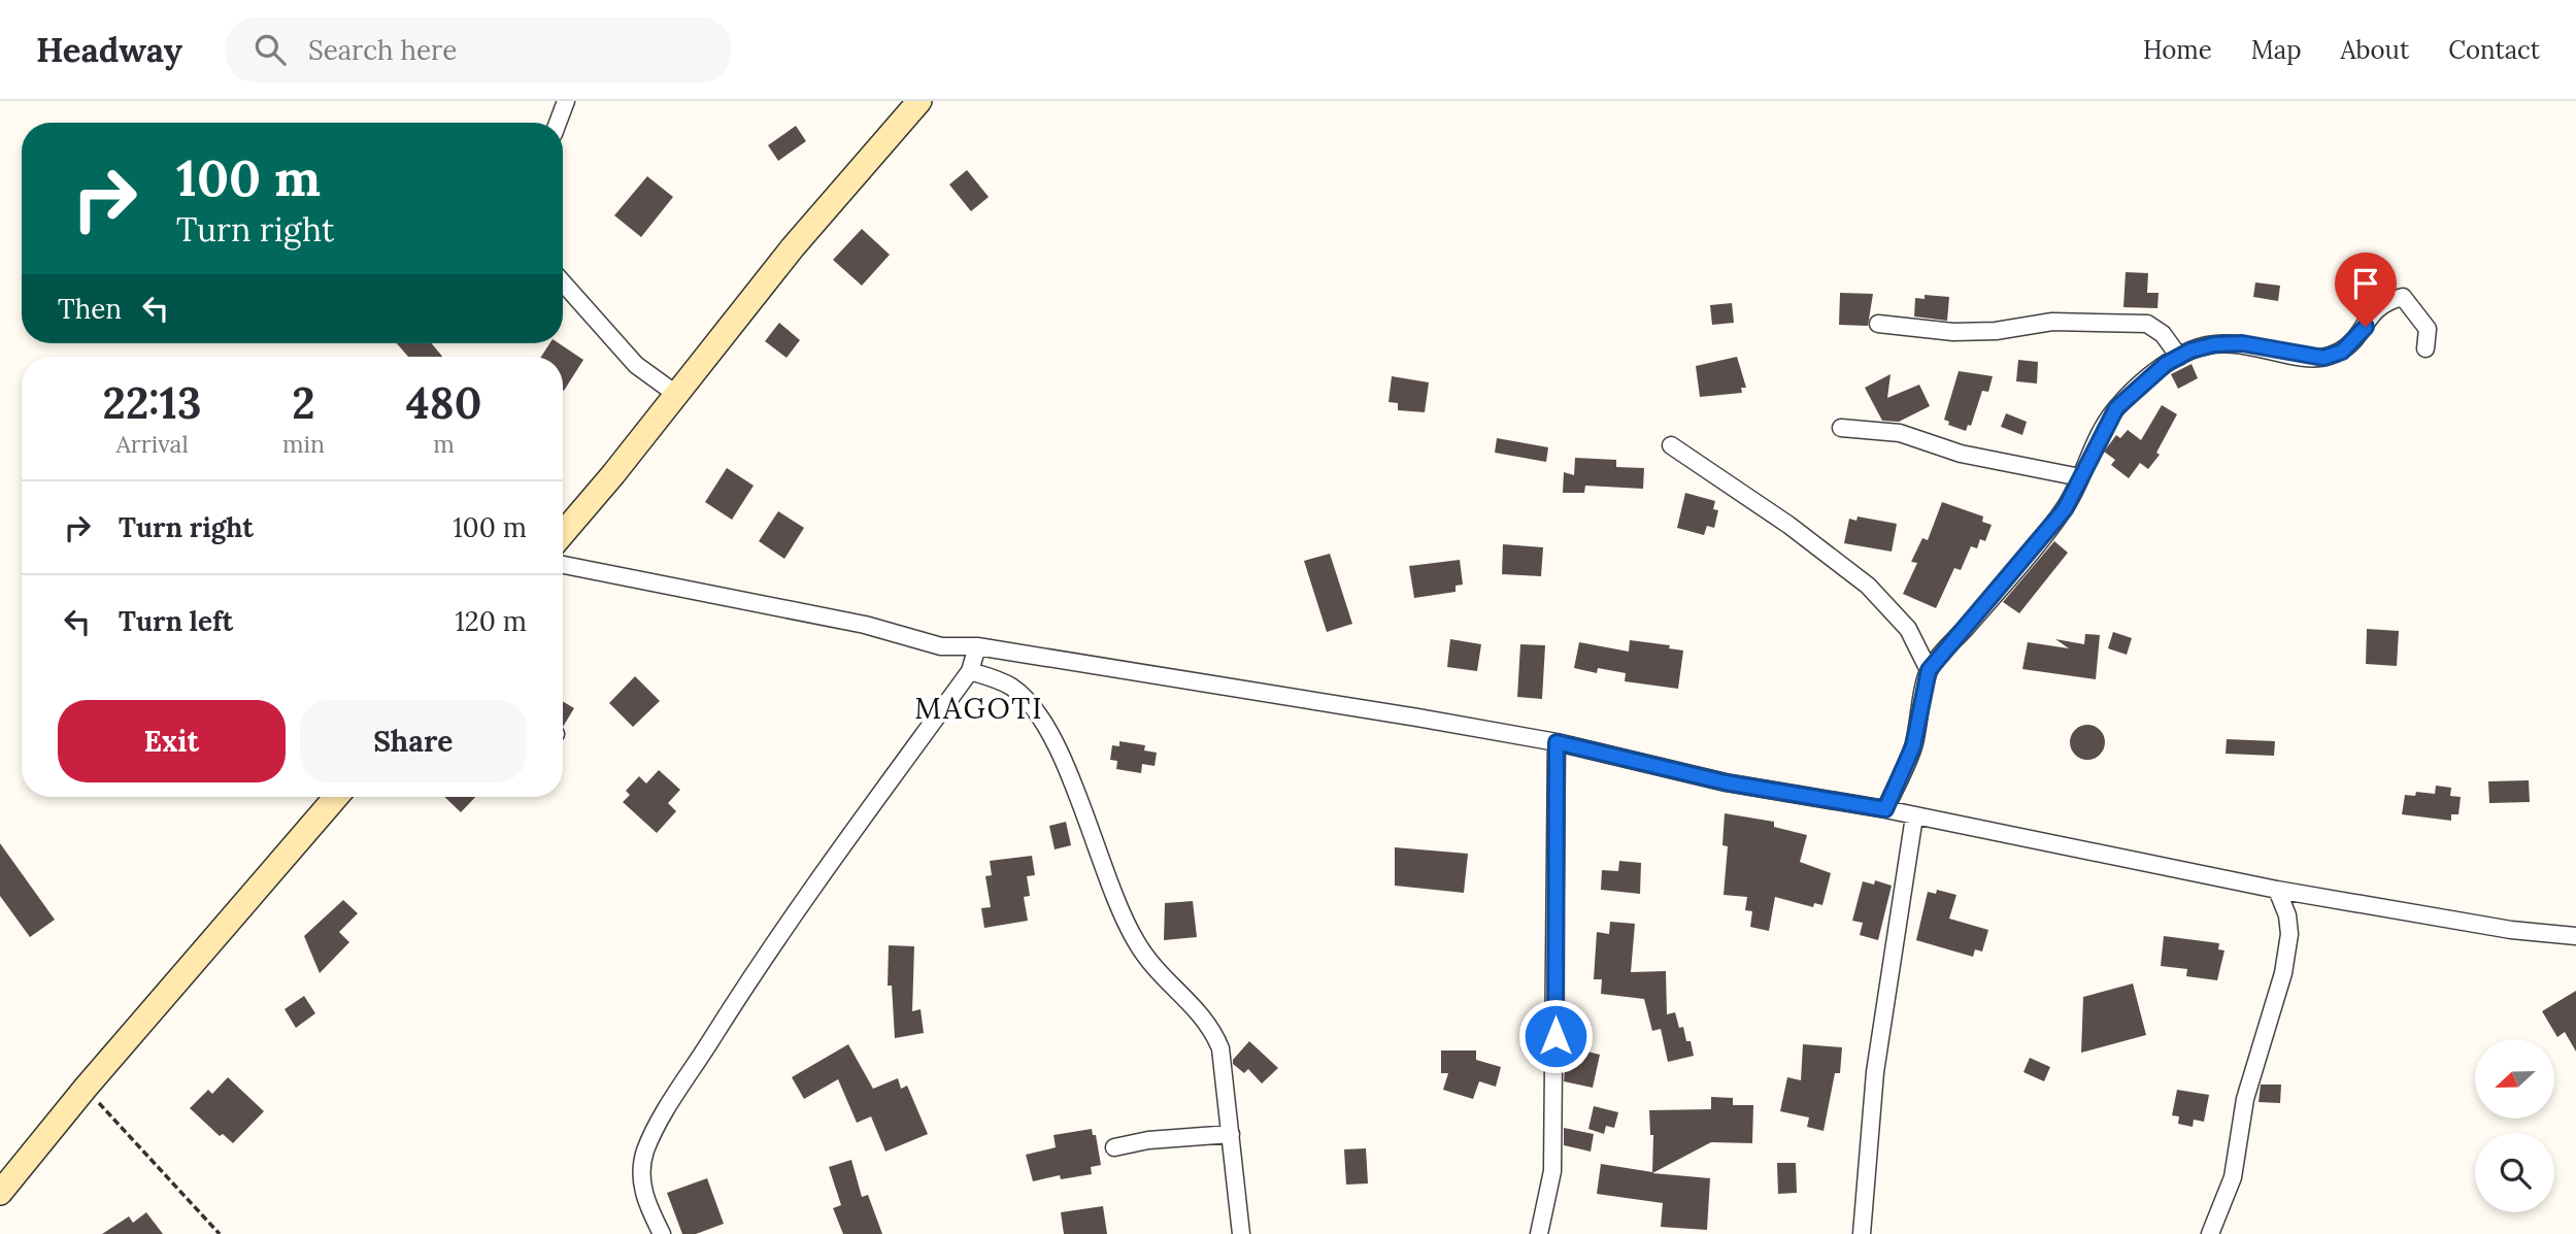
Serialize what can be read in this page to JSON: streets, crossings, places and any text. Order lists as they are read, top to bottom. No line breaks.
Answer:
{"districts":["MAGOTI"],"north":"left","page":{"header":"Headway","search":"Search here","nav":["Home","Map","About","Contact"],"turn":["100 m","Turn right"],"then":"Then","eta":["22:13","Arrival","2","min","480","m"],"list":[{"name":"Turn right","value":"100 m"},{"name":"Turn left","value":"120 m"}],"buttons":["Exit","Share"]}}
